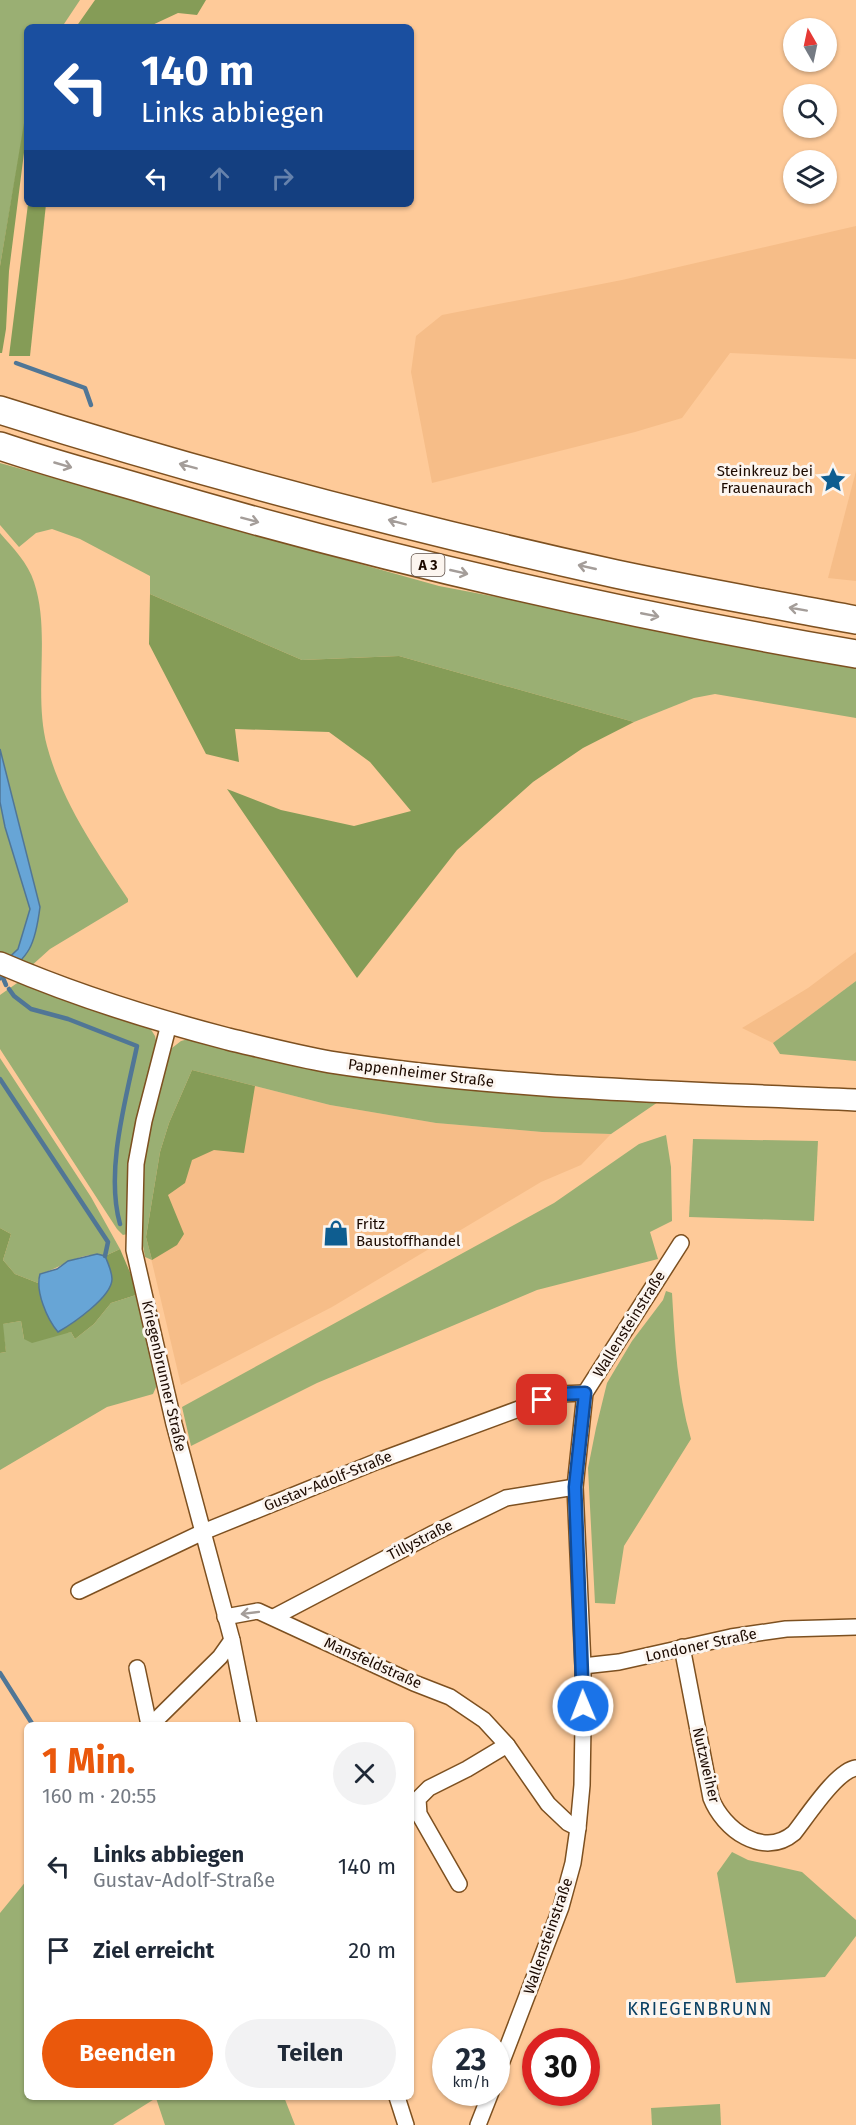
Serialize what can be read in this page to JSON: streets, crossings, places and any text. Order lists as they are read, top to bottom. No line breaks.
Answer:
{"streets":{"highway":["A 3"],"street":["Pappenheimer Straße","Wallensteinstraße","Kriegenbrunner Straße","Gustav-Adolf-Straße","Tillystraße","Londoner Straße","Mansfeldstraße","Nutzweiher"]},"crossings":[["Pappenheimer Straße","Kriegenbrunner Straße"],["Wallensteinstraße","Gustav-Adolf-Straße"],["Wallensteinstraße","Tillystraße"],["Wallensteinstraße","Londoner Straße"],["Wallensteinstraße","Mansfeldstraße"],["Kriegenbrunner Straße","Gustav-Adolf-Straße"],["Kriegenbrunner Straße","Mansfeldstraße"],["Tillystraße","Mansfeldstraße"],["Londoner Straße","Nutzweiher"]],"districts":["KRIEGENBRUNN"],"places":{"place":["Steinkreuz bei Frauenaurach"],"shop":["Fritz Baustoffhandel"]},"north":"top","page":{"turn":["140 m","Links abbiegen"],"heading":["1 Min.","160 m · 20:55"],"list":[{"name":"Links abbiegen","note":"Gustav-Adolf-Straße","value":"140 m"},{"name":"Ziel erreicht","value":"20 m"}],"buttons":["Beenden","Teilen"],"speed":"23 km/h","limit":"30"}}
